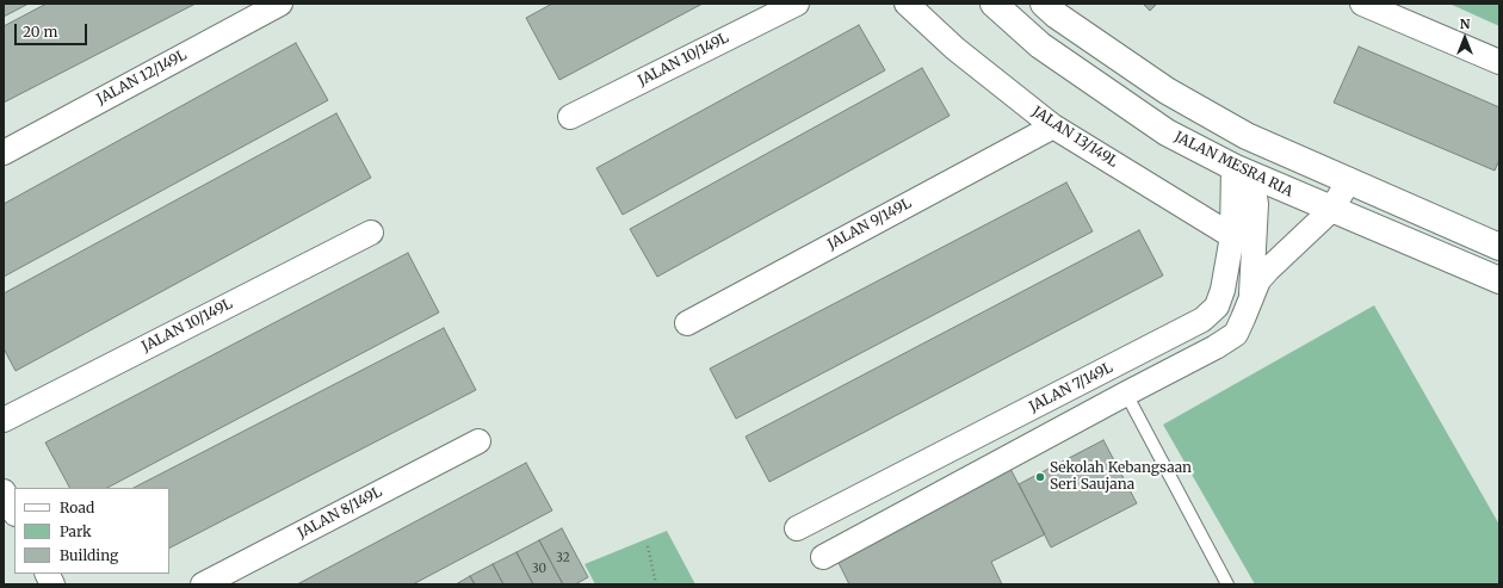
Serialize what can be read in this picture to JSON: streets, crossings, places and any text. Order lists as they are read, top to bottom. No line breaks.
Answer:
{"streets":{"main road":["JALAN MESRA RIA"],"street":["JALAN 10/149L","JALAN 12/149L","JALAN 13/149L","JALAN 9/149L","JALAN 7/149L","JALAN 8/149L"]},"crossings":[["JALAN 13/149L","JALAN 9/149L"],["JALAN 13/149L","JALAN 7/149L"],["JALAN MESRA RIA","JALAN 7/149L"]],"places":["Sekolah Kebangsaan Seri Saujana"],"house_numbers":["32","30"],"legend":["Road","Park","Building"],"scale_bar":"20 m","north":"top"}
